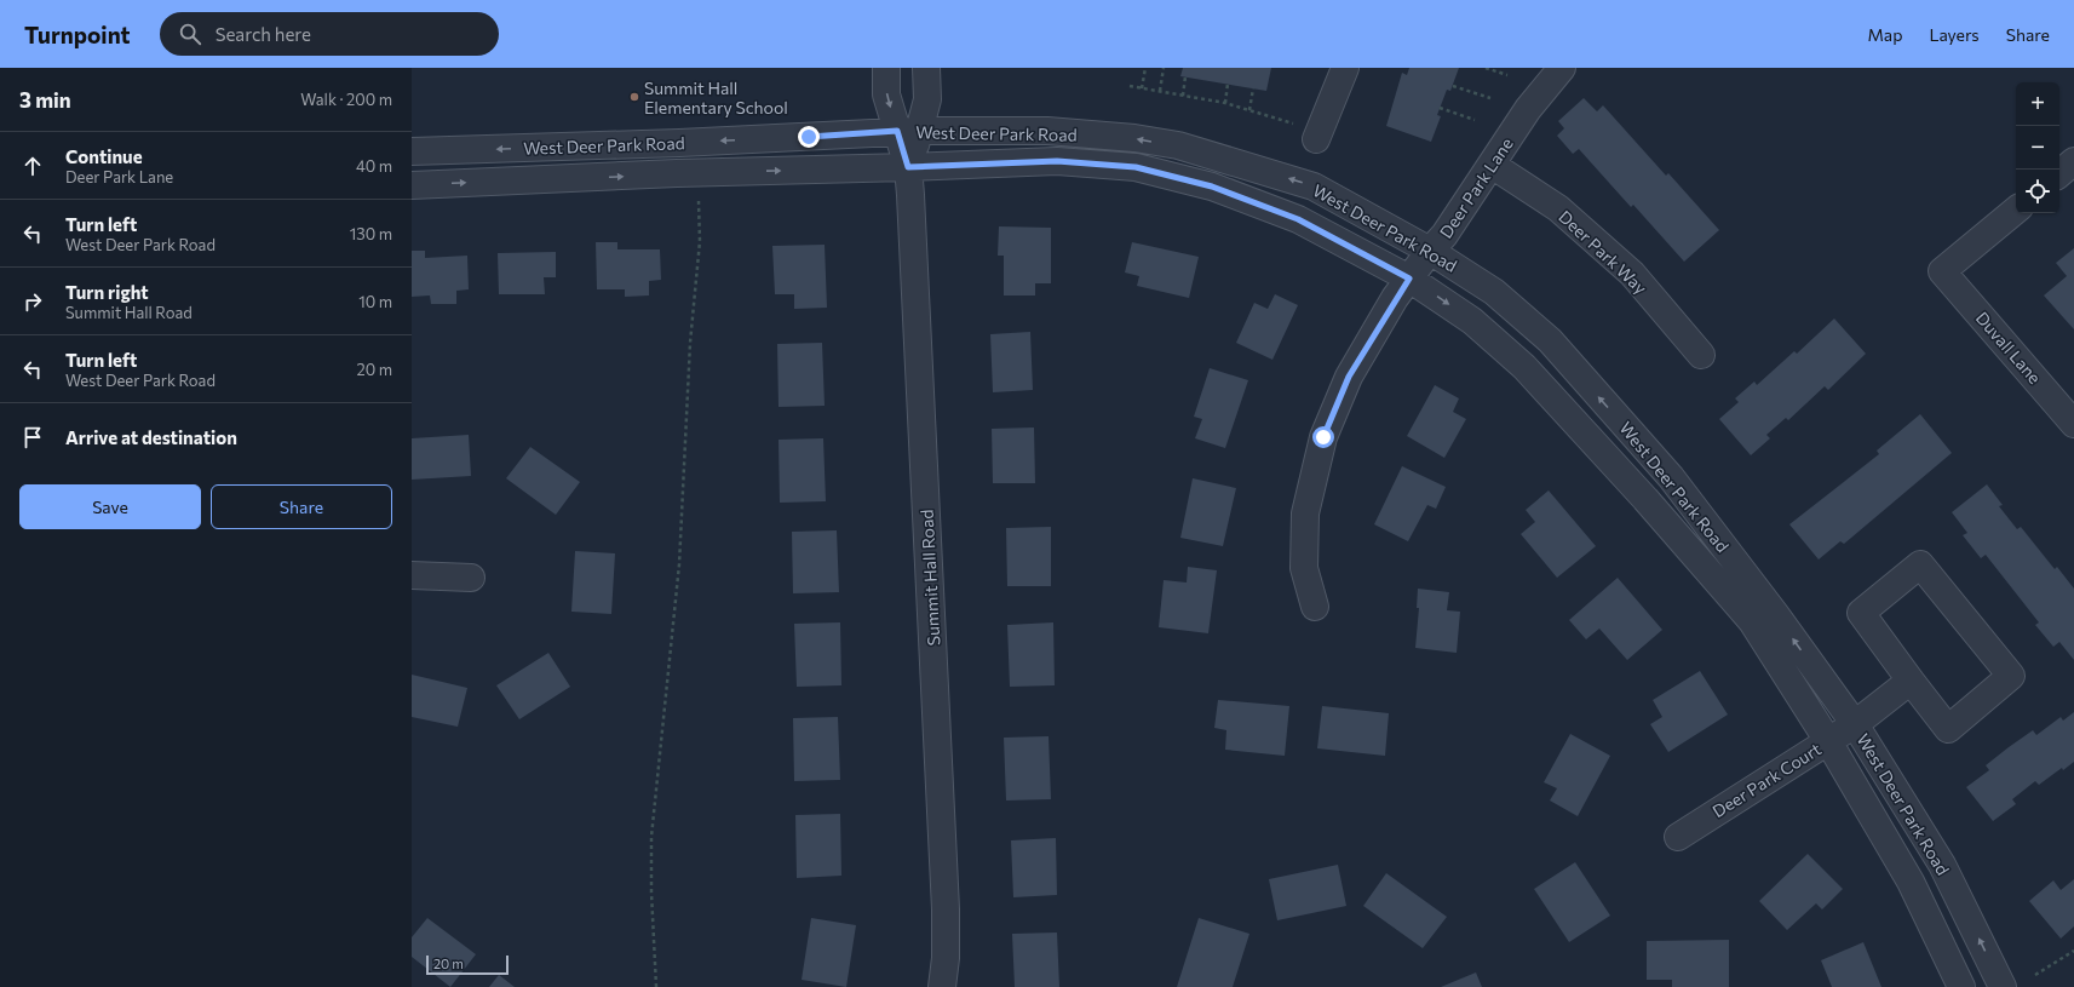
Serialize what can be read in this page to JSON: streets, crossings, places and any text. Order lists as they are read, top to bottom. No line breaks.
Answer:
{"streets":{"street":["West Deer Park Road","Deer Park Lane","Deer Park Way","Duvall Lane","Summit Hall Road","Deer Park Court"]},"crossings":[["West Deer Park Road","Deer Park Lane"],["West Deer Park Road","Summit Hall Road"],["West Deer Park Road","Deer Park Court"],["Deer Park Lane","Deer Park Way"]],"places":["Summit Hall Elementary School"],"scale_bar":"20 m","page":{"header":"Turnpoint","search":"Search here","nav":["Map","Layers","Share"],"heading":["3 min","Walk · 200 m"],"map_buttons":["+","−"],"list":[["Continue","Deer Park Lane","40 m"],["Turn left","West Deer Park Road","130 m"],["Turn right","Summit Hall Road","10 m"],["Turn left","West Deer Park Road","20 m"],"Arrive at destination"],"buttons":["Save","Share"],"scale":"20 m"}}
